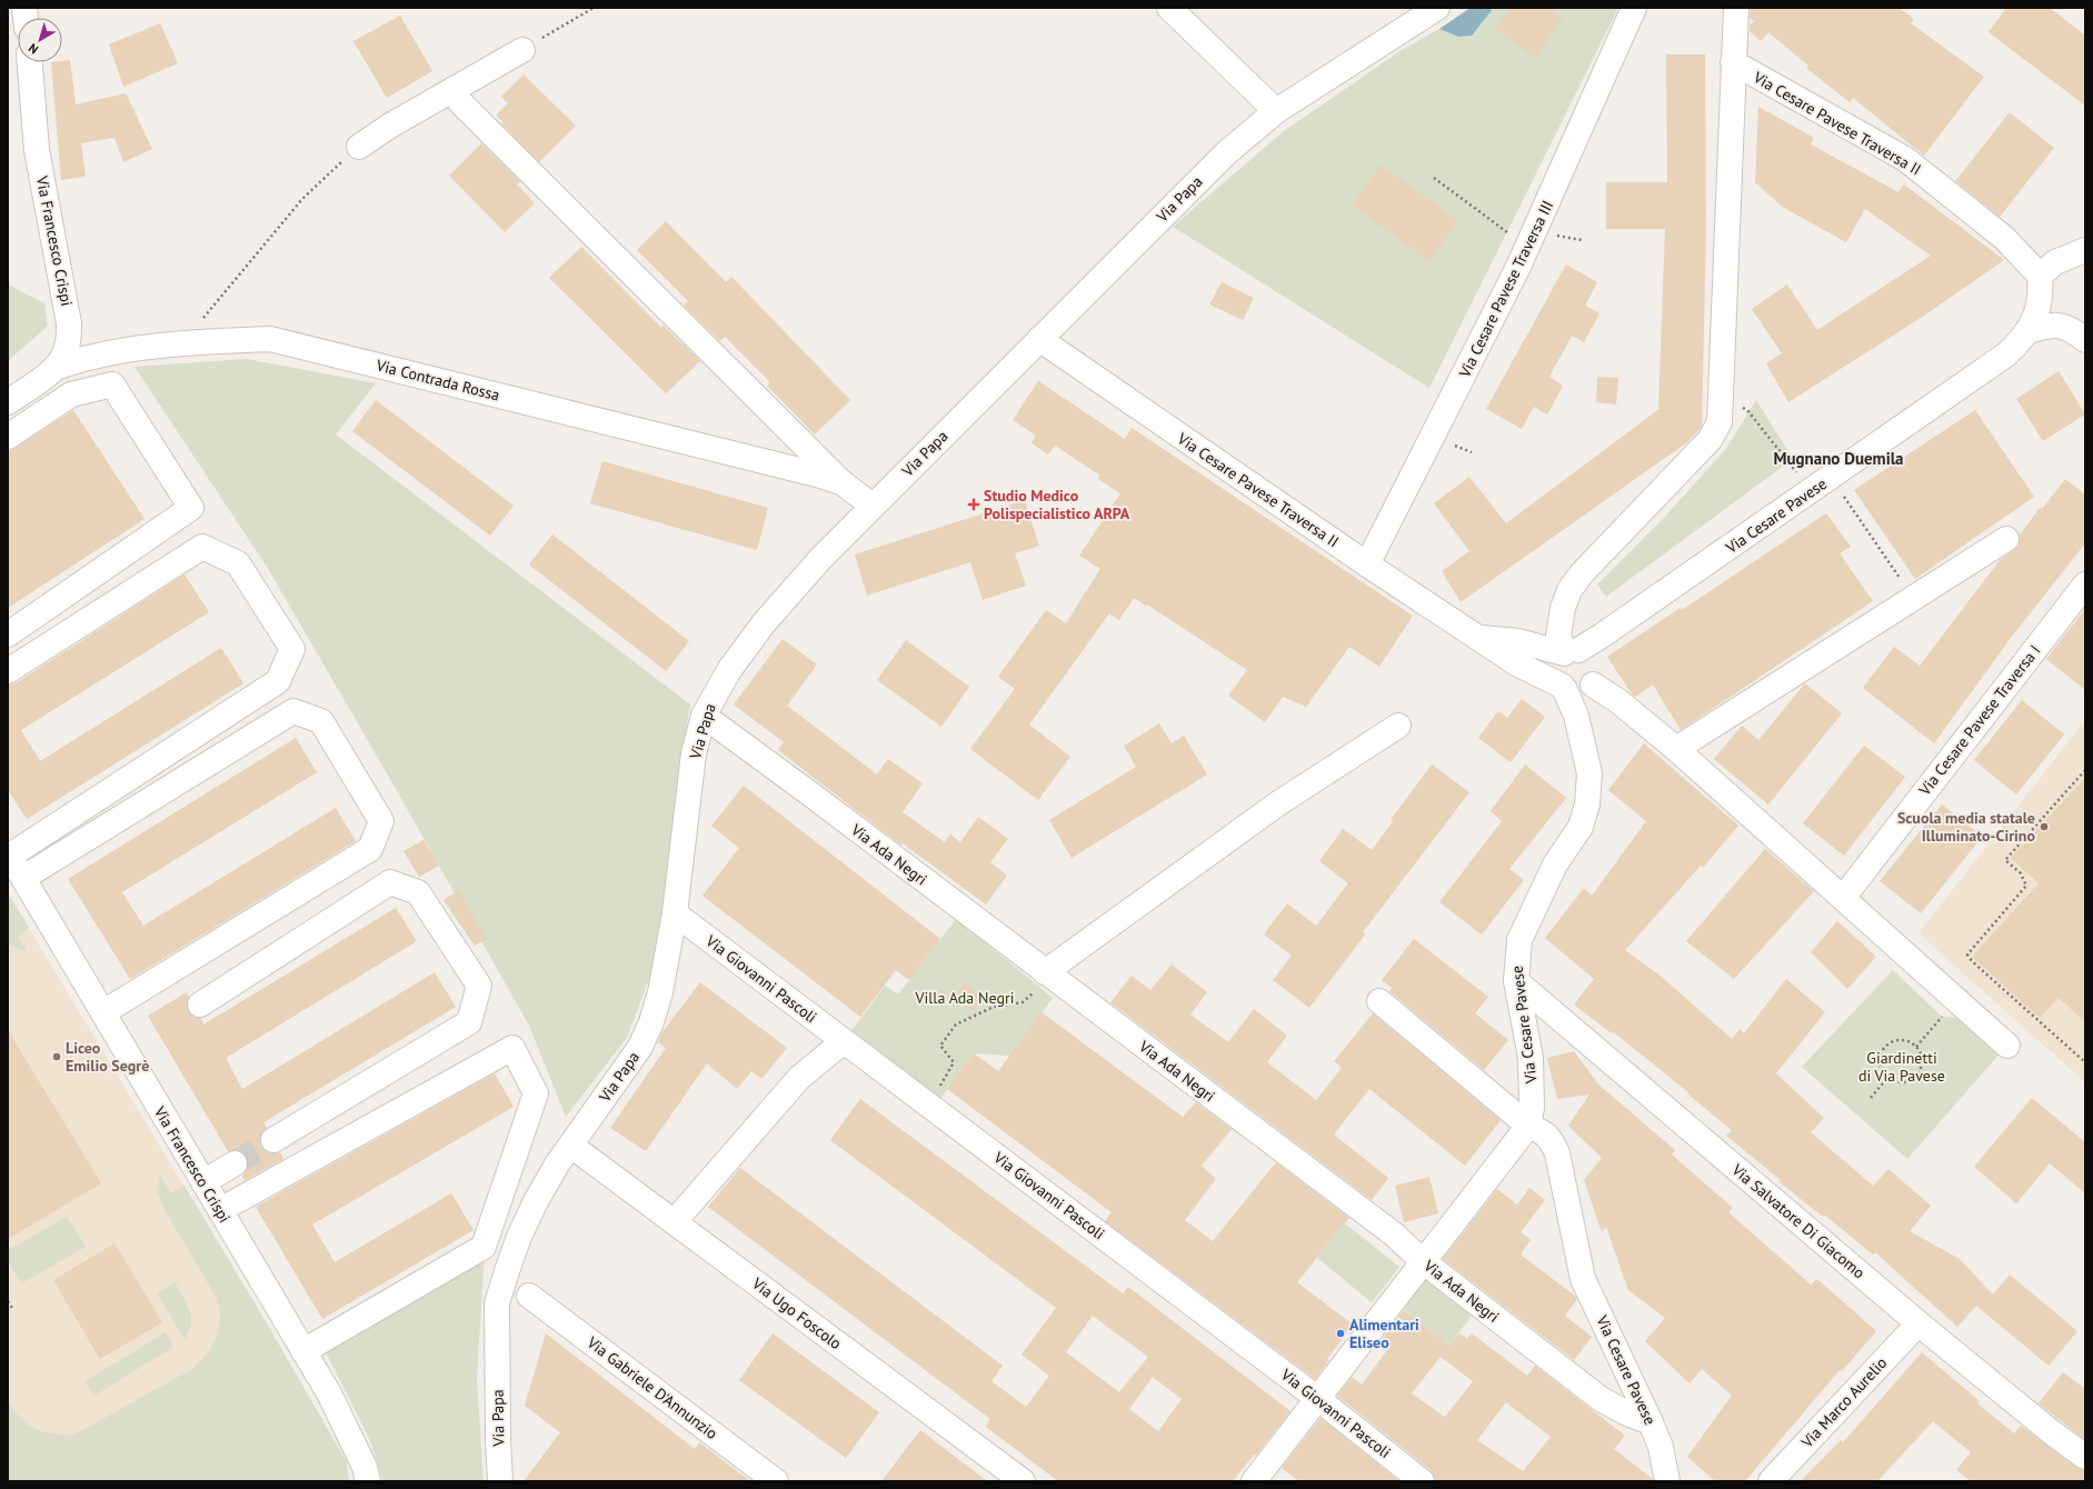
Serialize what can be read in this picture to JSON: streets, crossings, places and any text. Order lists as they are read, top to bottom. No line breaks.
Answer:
{"streets":{"street":["Via Cesare Pavese Traversa II","Via Papa","Via Francesco Crispi","Via Cesare Pavese Traversa III","Via Contrada Rossa","Via Cesare Pavese","Via Cesare Pavese Traversa I","Via Ada Negri","Via Giovanni Pascoli","Via Salvatore Di Giacomo","Via Ugo Foscolo","Via Gabriele D'Annunzio","Via Marco Aurelio"]},"crossings":[["Via Cesare Pavese Traversa II","Via Papa"],["Via Cesare Pavese Traversa II","Via Cesare Pavese Traversa III"],["Via Cesare Pavese Traversa II","Via Cesare Pavese"],["Via Papa","Via Contrada Rossa"],["Via Papa","Via Ada Negri"],["Via Papa","Via Giovanni Pascoli"],["Via Papa","Via Ugo Foscolo"],["Via Francesco Crispi","Via Contrada Rossa"],["Via Cesare Pavese","Via Ada Negri"],["Via Cesare Pavese","Via Salvatore Di Giacomo"],["Via Salvatore Di Giacomo","Via Marco Aurelio"]],"districts":["Mugnano Duemila"],"parks":["Villa Ada Negri","Giardinetti di Via Pavese"],"places":{"health":["Studio Medico Polispecialistico ARPA"],"other":["Scuola media statale Illuminato-Cirino","Liceo Emilio Segrè","Alimentari Eliseo"]},"north":"bottom left"}
